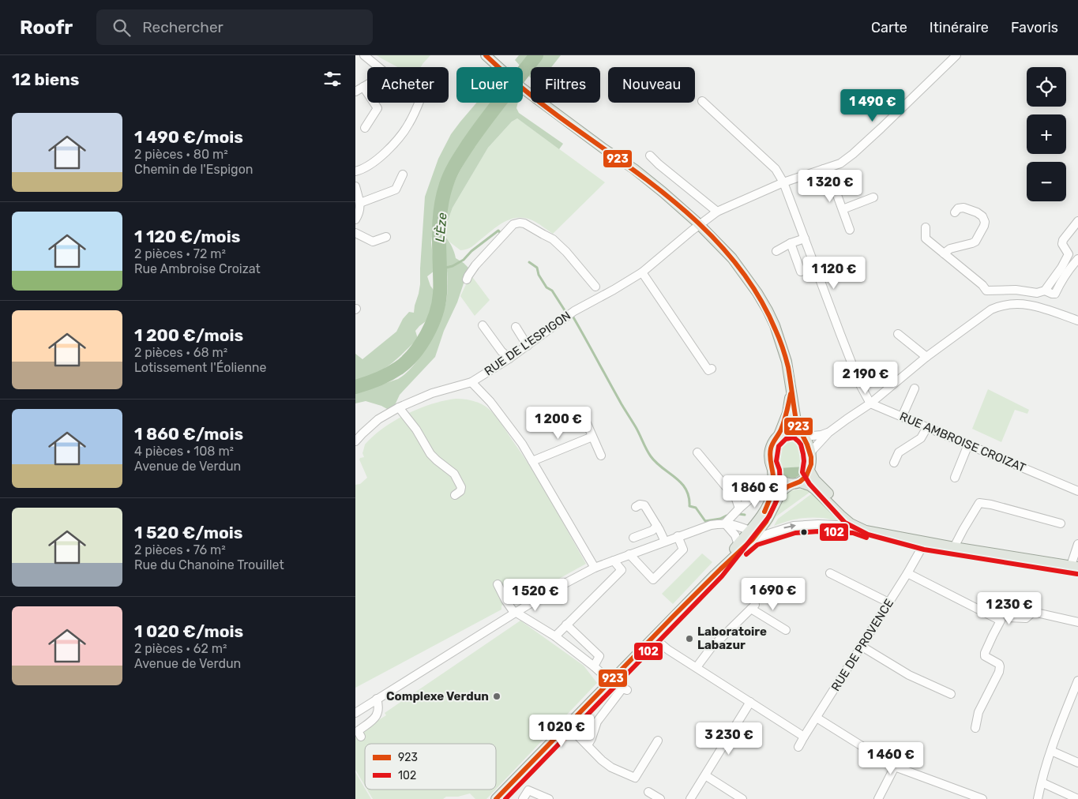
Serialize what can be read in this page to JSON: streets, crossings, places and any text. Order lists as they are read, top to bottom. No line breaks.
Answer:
{"streets":{"street":["RUE DE L'ESPIGON","RUE AMBROISE CROIZAT","RUE DE PROVENCE"]},"water":["L'Èze"],"places":["Laboratoire Labazur","Complexe Verdun"],"lines":["transit line 923","transit line 102"],"legend":["923","102"],"page":{"header":"Roofr","search":"Rechercher","nav":["Carte","Itinéraire","Favoris"],"heading":"12 biens","map_buttons":["+","−"],"chip":["Acheter","Louer","Filtres","Nouveau"],"price":["1 490 €","1 320 €","1 120 €","2 190 €","1 200 €","1 860 €","1 690 €","1 520 €","1 230 €","1 020 €","3 230 €","1 460 €"],"list":[{"name":"1 490 €/mois","note":"2 pièces · 80 m² · Chemin de l'Espigon"},{"name":"1 120 €/mois","note":"2 pièces · 72 m² · Rue Ambroise Croizat"},{"name":"1 200 €/mois","note":"2 pièces · 68 m² · Lotissement l'Éolienne"},{"name":"1 860 €/mois","note":"4 pièces · 108 m² · Avenue de Verdun"},{"name":"1 520 €/mois","note":"2 pièces · 76 m² · Rue du Chanoine Trouillet"},{"name":"1 020 €/mois","note":"2 pièces · 62 m² · Avenue de Verdun"}]}}
